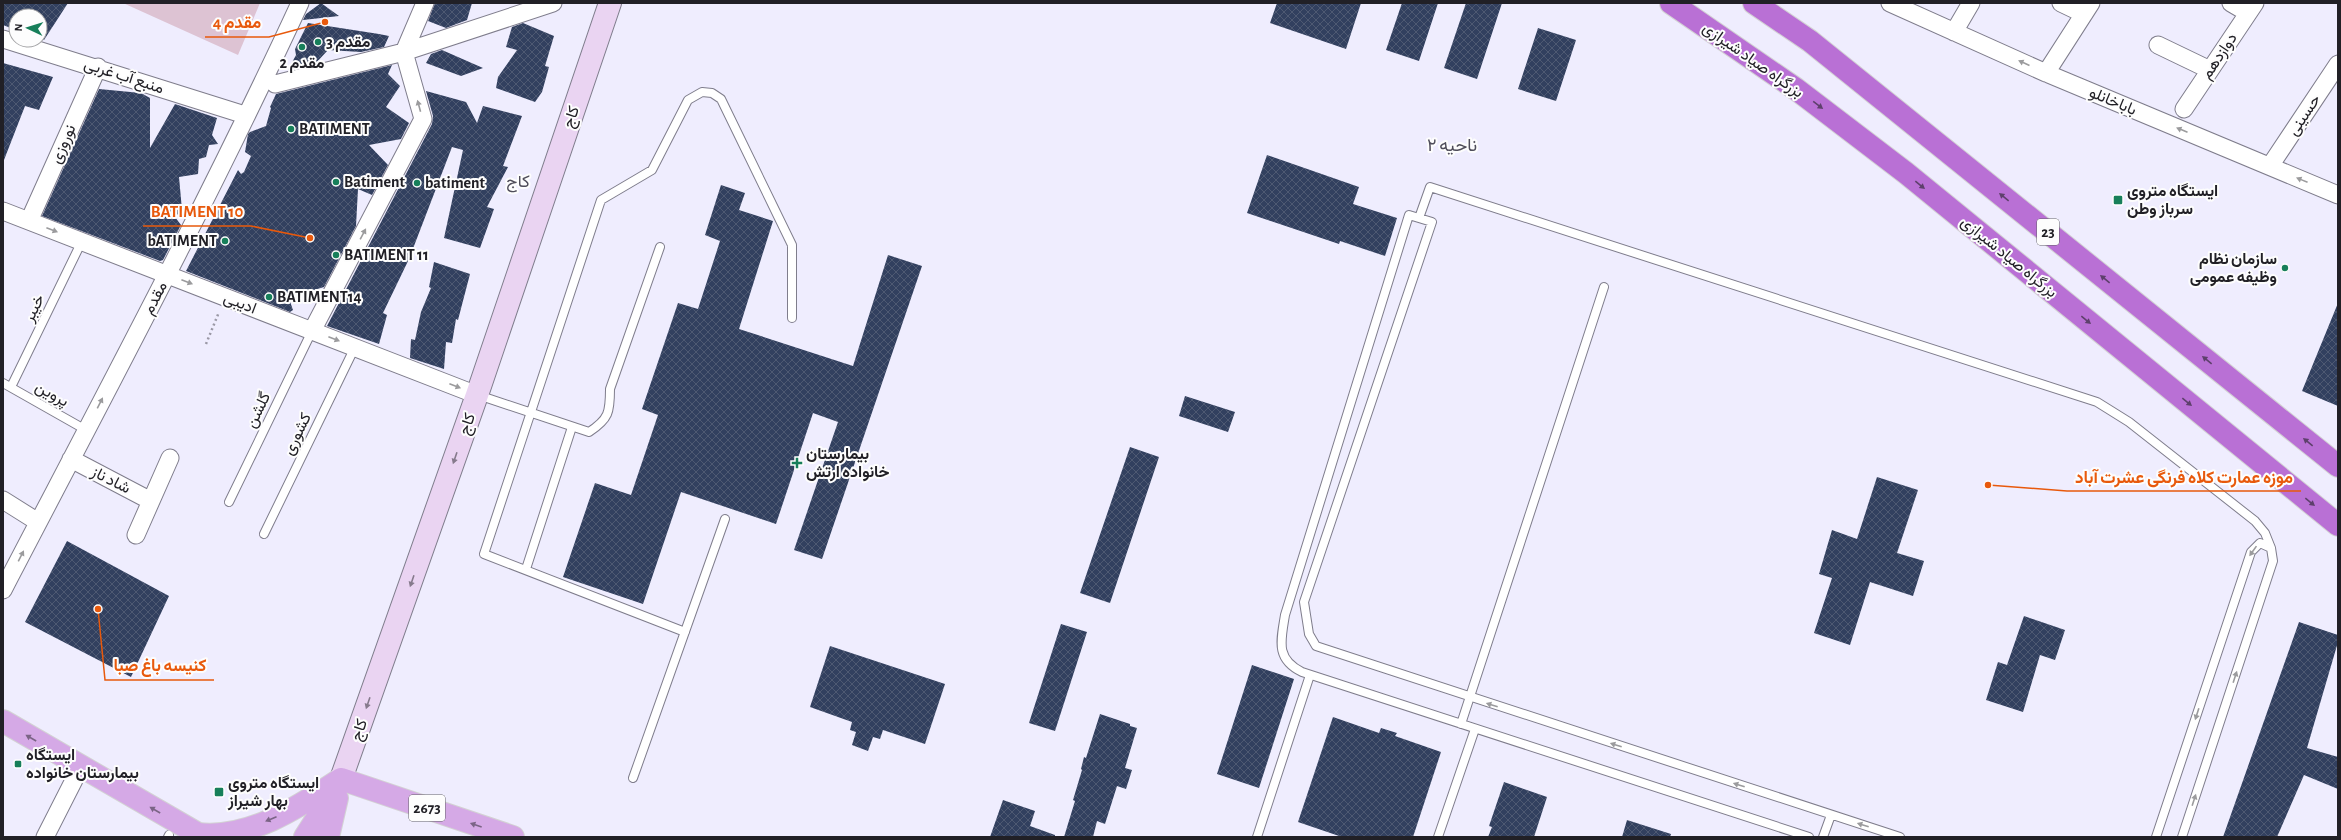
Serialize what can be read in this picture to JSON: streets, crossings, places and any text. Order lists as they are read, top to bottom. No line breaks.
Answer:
{"streets":{"highway":["بزرگراه صیاد شیرازی","23"],"main road":["کاج","2673"],"street":["دوازدهم","منبع آب غربی","باباخانلو","حسینی","نوروزی","مقدم","ادیبی","شاد ناز"],"lane":["خیبر","پروین","گلشن","کشوری"]},"crossings":[["منبع آب غربی","نوروزی"],["منبع آب غربی","مقدم"],["باباخانلو","حسینی"],["کاج","ادیبی"],["کاج","2673"],["نوروزی","ادیبی"],["مقدم","ادیبی"],["مقدم","پروین"],["مقدم","شاد ناز"],["ادیبی","خیبر"],["ادیبی","گلشن"],["ادیبی","کشوری"],["خیبر","پروین"]],"one_way":["باباخانلو","کاج","مقدم","ادیبی"],"districts":["ناحیه ۲","کاج"],"places":{"other":["4 مقدم","3 مقدم","مقدم 2","BATIMENT","Batiment","batiment","BATIMENT 10","bATIMENT","BATIMENT 11","سازمان نظام وظیفه عمومی","BATIMENT14","موزه عمارت کلاه فرنگی عشرت آباد","کنیسه باغ صبا"],"transit":["ایستگاه متروی سرباز وطن","ایستگاه بیمارستان خانواده","ایستگاه متروی بهار شیراز"],"health":["بیمارستان خانواده ارتش"]},"north":"left"}
